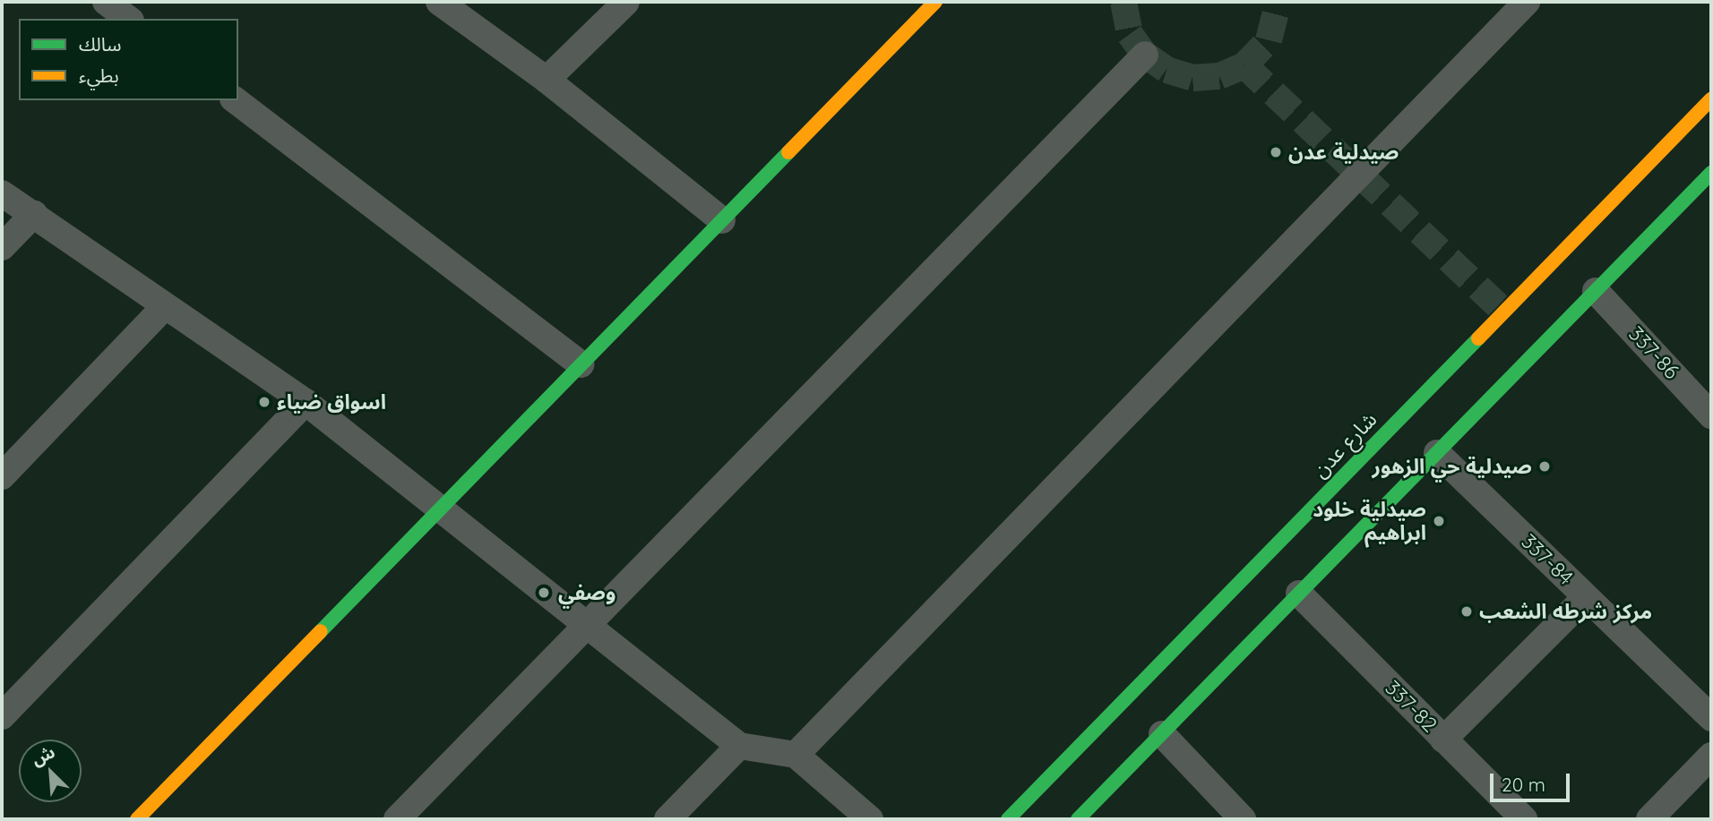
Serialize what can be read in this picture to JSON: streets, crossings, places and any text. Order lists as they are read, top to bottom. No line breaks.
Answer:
{"streets":{"street":["337-86","شارع عدن","337-84","337-82"]},"places":["صيدلية عدن","اسواق ضياء","صيدلية حي الزهور","صيدلية خلود ابراهيم","وصفي","مركز شرطه الشعب"],"legend":["سالك","بطيء"],"scale_bar":"20 m","north":"top left"}
